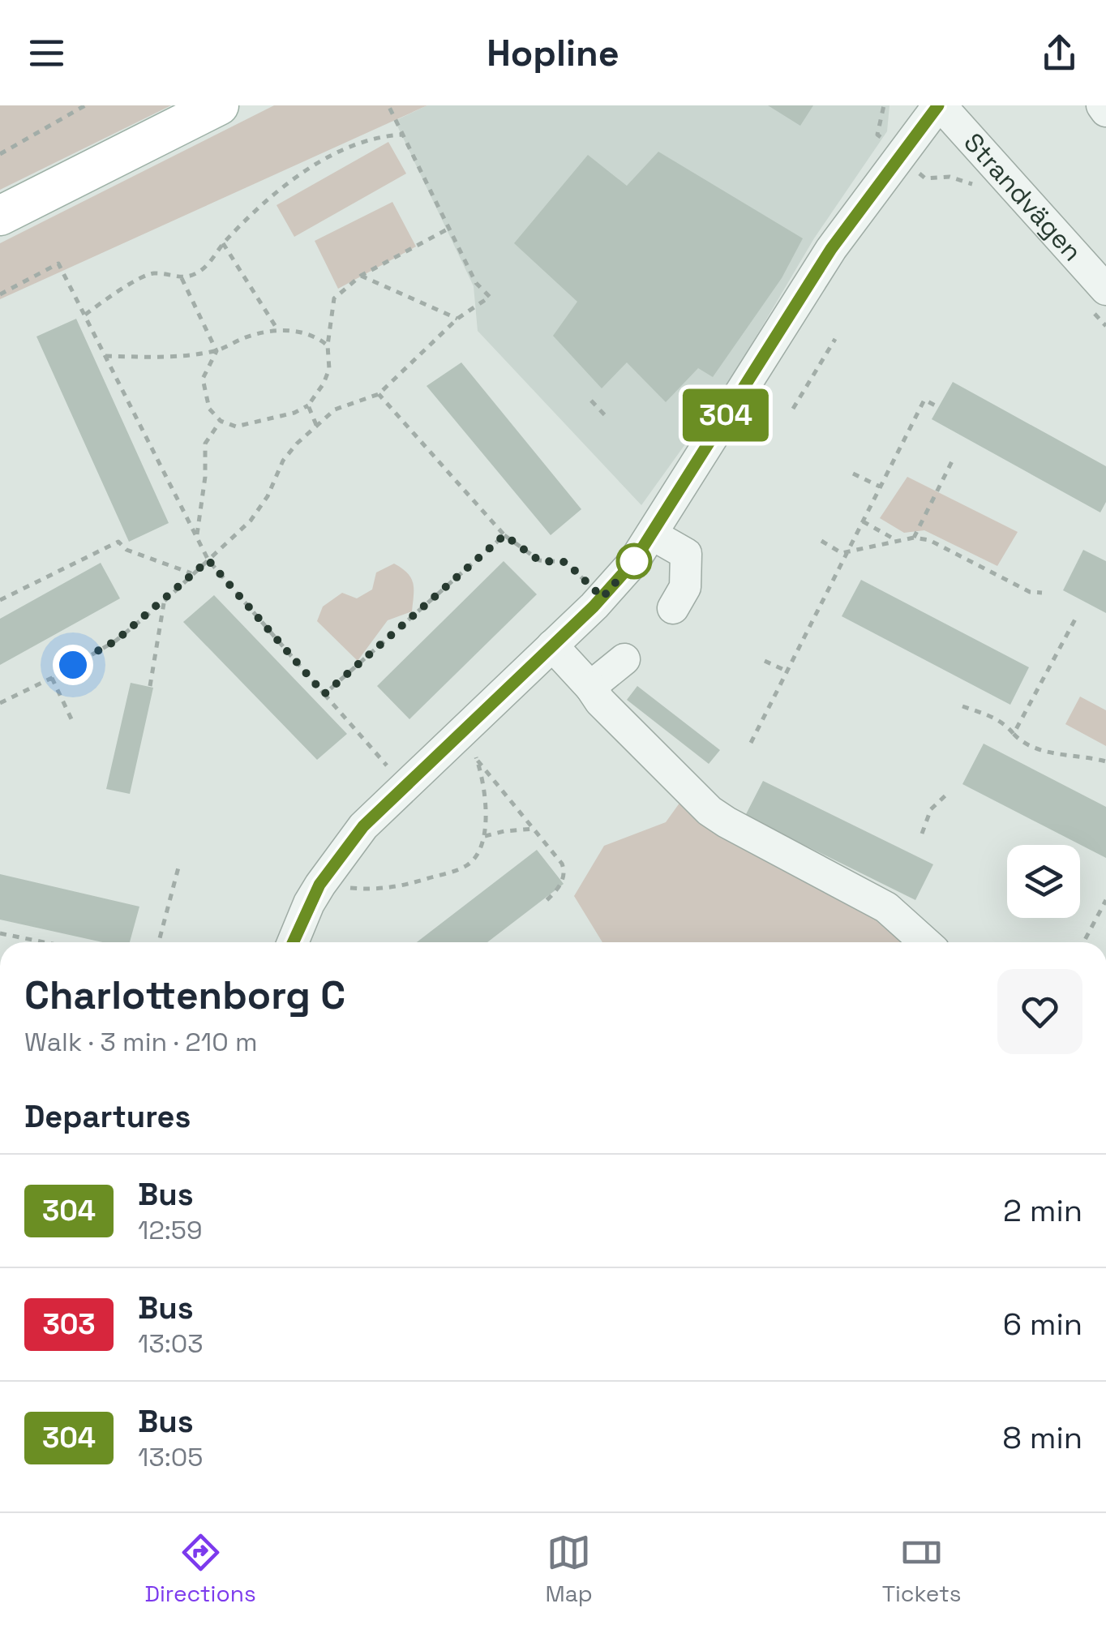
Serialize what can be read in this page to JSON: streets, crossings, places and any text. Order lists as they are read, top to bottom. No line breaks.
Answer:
{"streets":{"street":["Strandvägen"]},"lines":["bus line 304"],"page":{"header":"Hopline","on_map":"304","heading":[["Charlottenborg C","Walk · 3 min · 210 m"],"Departures"],"list":[{"mark":"304","name":"Bus","note":"12:59","value":"2 min"},{"mark":"303","name":"Bus","note":"13:03","value":"6 min"},{"mark":"304","name":"Bus","note":"13:05","value":"8 min"}],"tabs":["Directions","Map","Tickets"]}}
